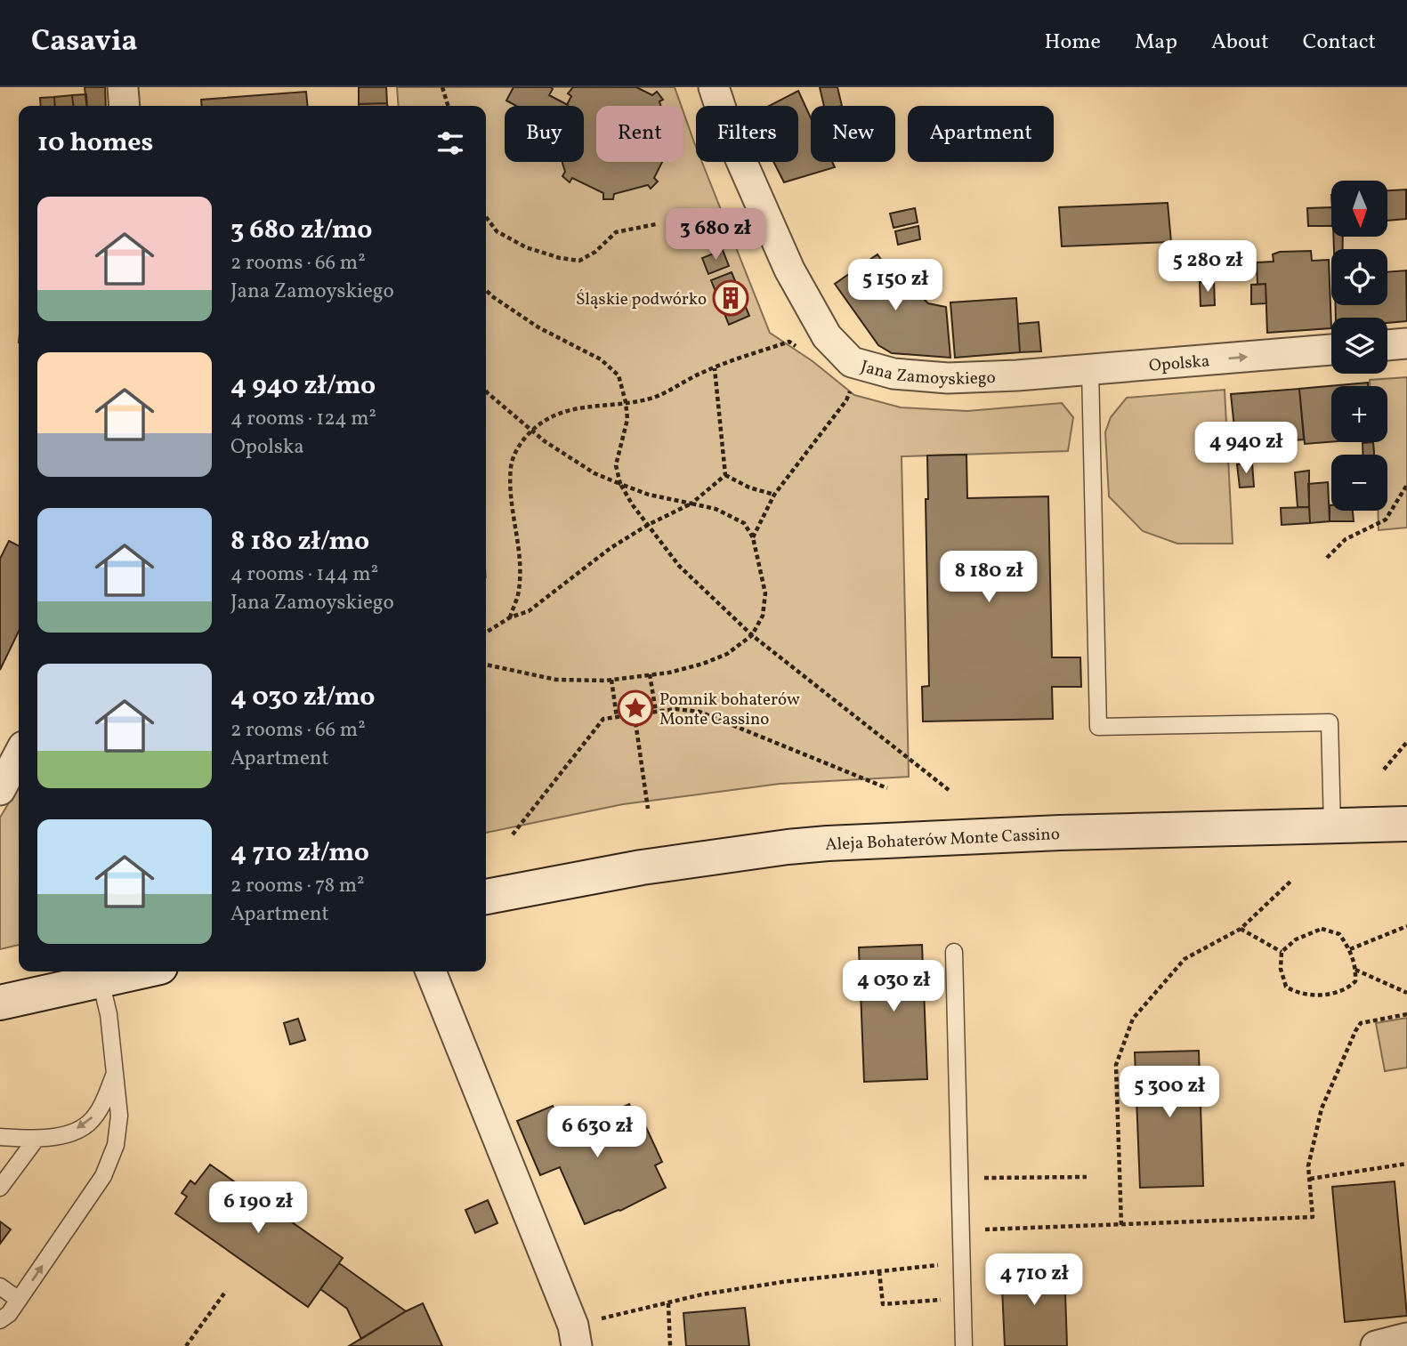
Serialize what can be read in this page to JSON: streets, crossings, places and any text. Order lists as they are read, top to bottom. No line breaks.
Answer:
{"streets":{"street":["Opolska","Jana Zamoyskiego","Aleja Bohaterów Monte Cassino"]},"crossings":[["Opolska","Jana Zamoyskiego"]],"one_way":["Opolska"],"places":{"building":["Śląskie podwórko"],"place":["Pomnik bohaterów Monte Cassino"]},"north":"bottom","page":{"header":"Casavia","nav":["Home","Map","About","Contact"],"chip":["Buy","Rent","Filters","New","Apartment"],"heading":"10 homes","map_buttons":["+","−"],"list":[{"name":"3 680 zł/mo","note":"2 rooms · 66 m² · Jana Zamoyskiego"},{"name":"4 940 zł/mo","note":"4 rooms · 124 m² · Opolska"},{"name":"8 180 zł/mo","note":"4 rooms · 144 m² · Jana Zamoyskiego"},{"name":"4 030 zł/mo","note":"2 rooms · 66 m² · Apartment"},{"name":"4 710 zł/mo","note":"2 rooms · 78 m² · Apartment"}],"price":["3 680 zł","5 280 zł","5 150 zł","4 940 zł","8 180 zł","4 030 zł","5 300 zł","6 630 zł","6 190 zł","4 710 zł"]}}
